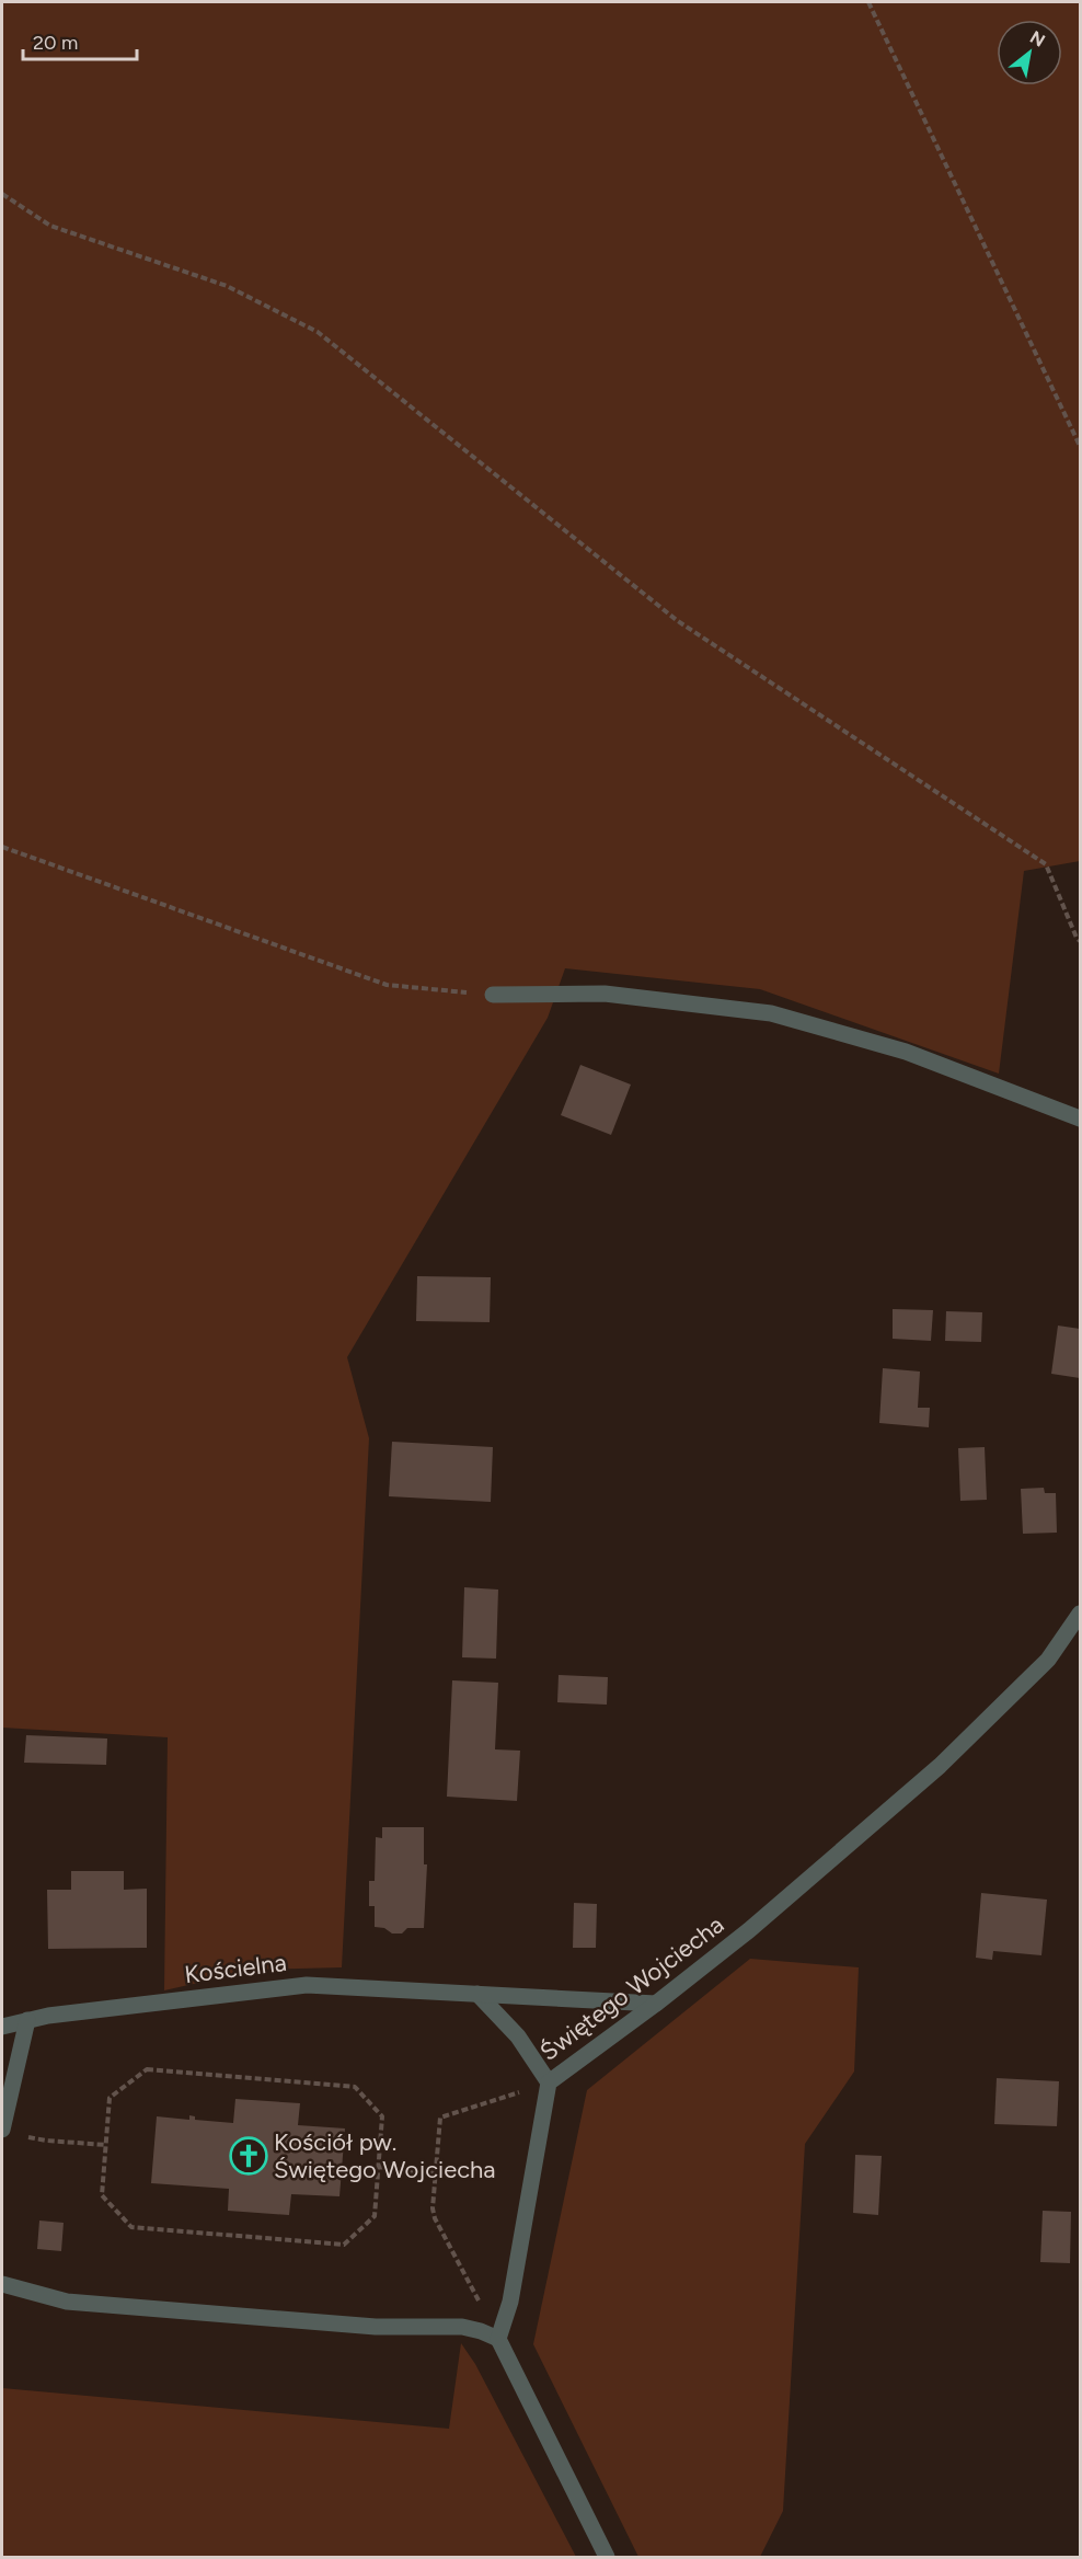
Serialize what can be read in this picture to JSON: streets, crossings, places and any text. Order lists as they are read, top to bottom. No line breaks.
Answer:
{"streets":{"street":["Kościelna","Świętego Wojciecha"]},"crossings":[["Kościelna","Świętego Wojciecha"]],"places":{"church":["Kościół pw. Świętego Wojciecha"]},"scale_bar":"20 m","north":"top right"}
